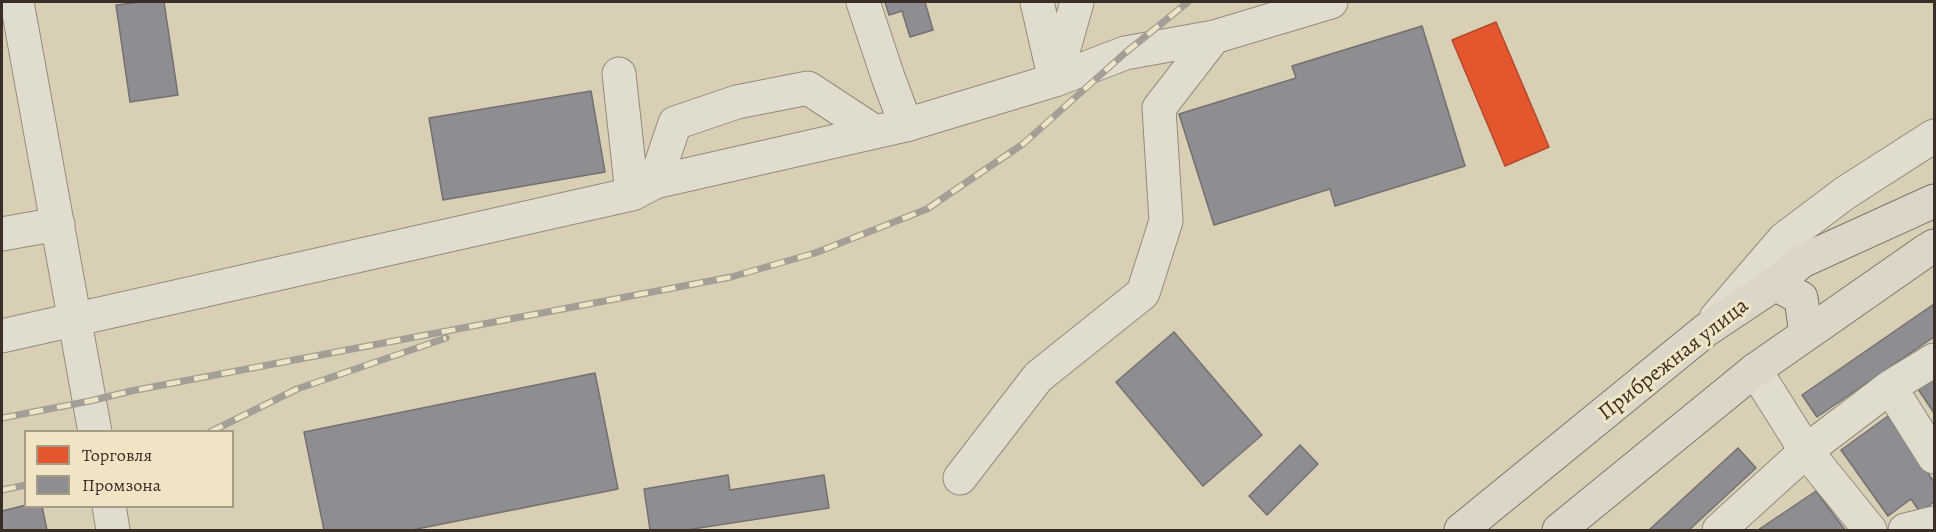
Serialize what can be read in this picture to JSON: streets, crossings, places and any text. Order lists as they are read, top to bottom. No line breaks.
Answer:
{"streets":{"main road":["Прибрежная улица"]},"legend":["Торговля","Промзона"]}
